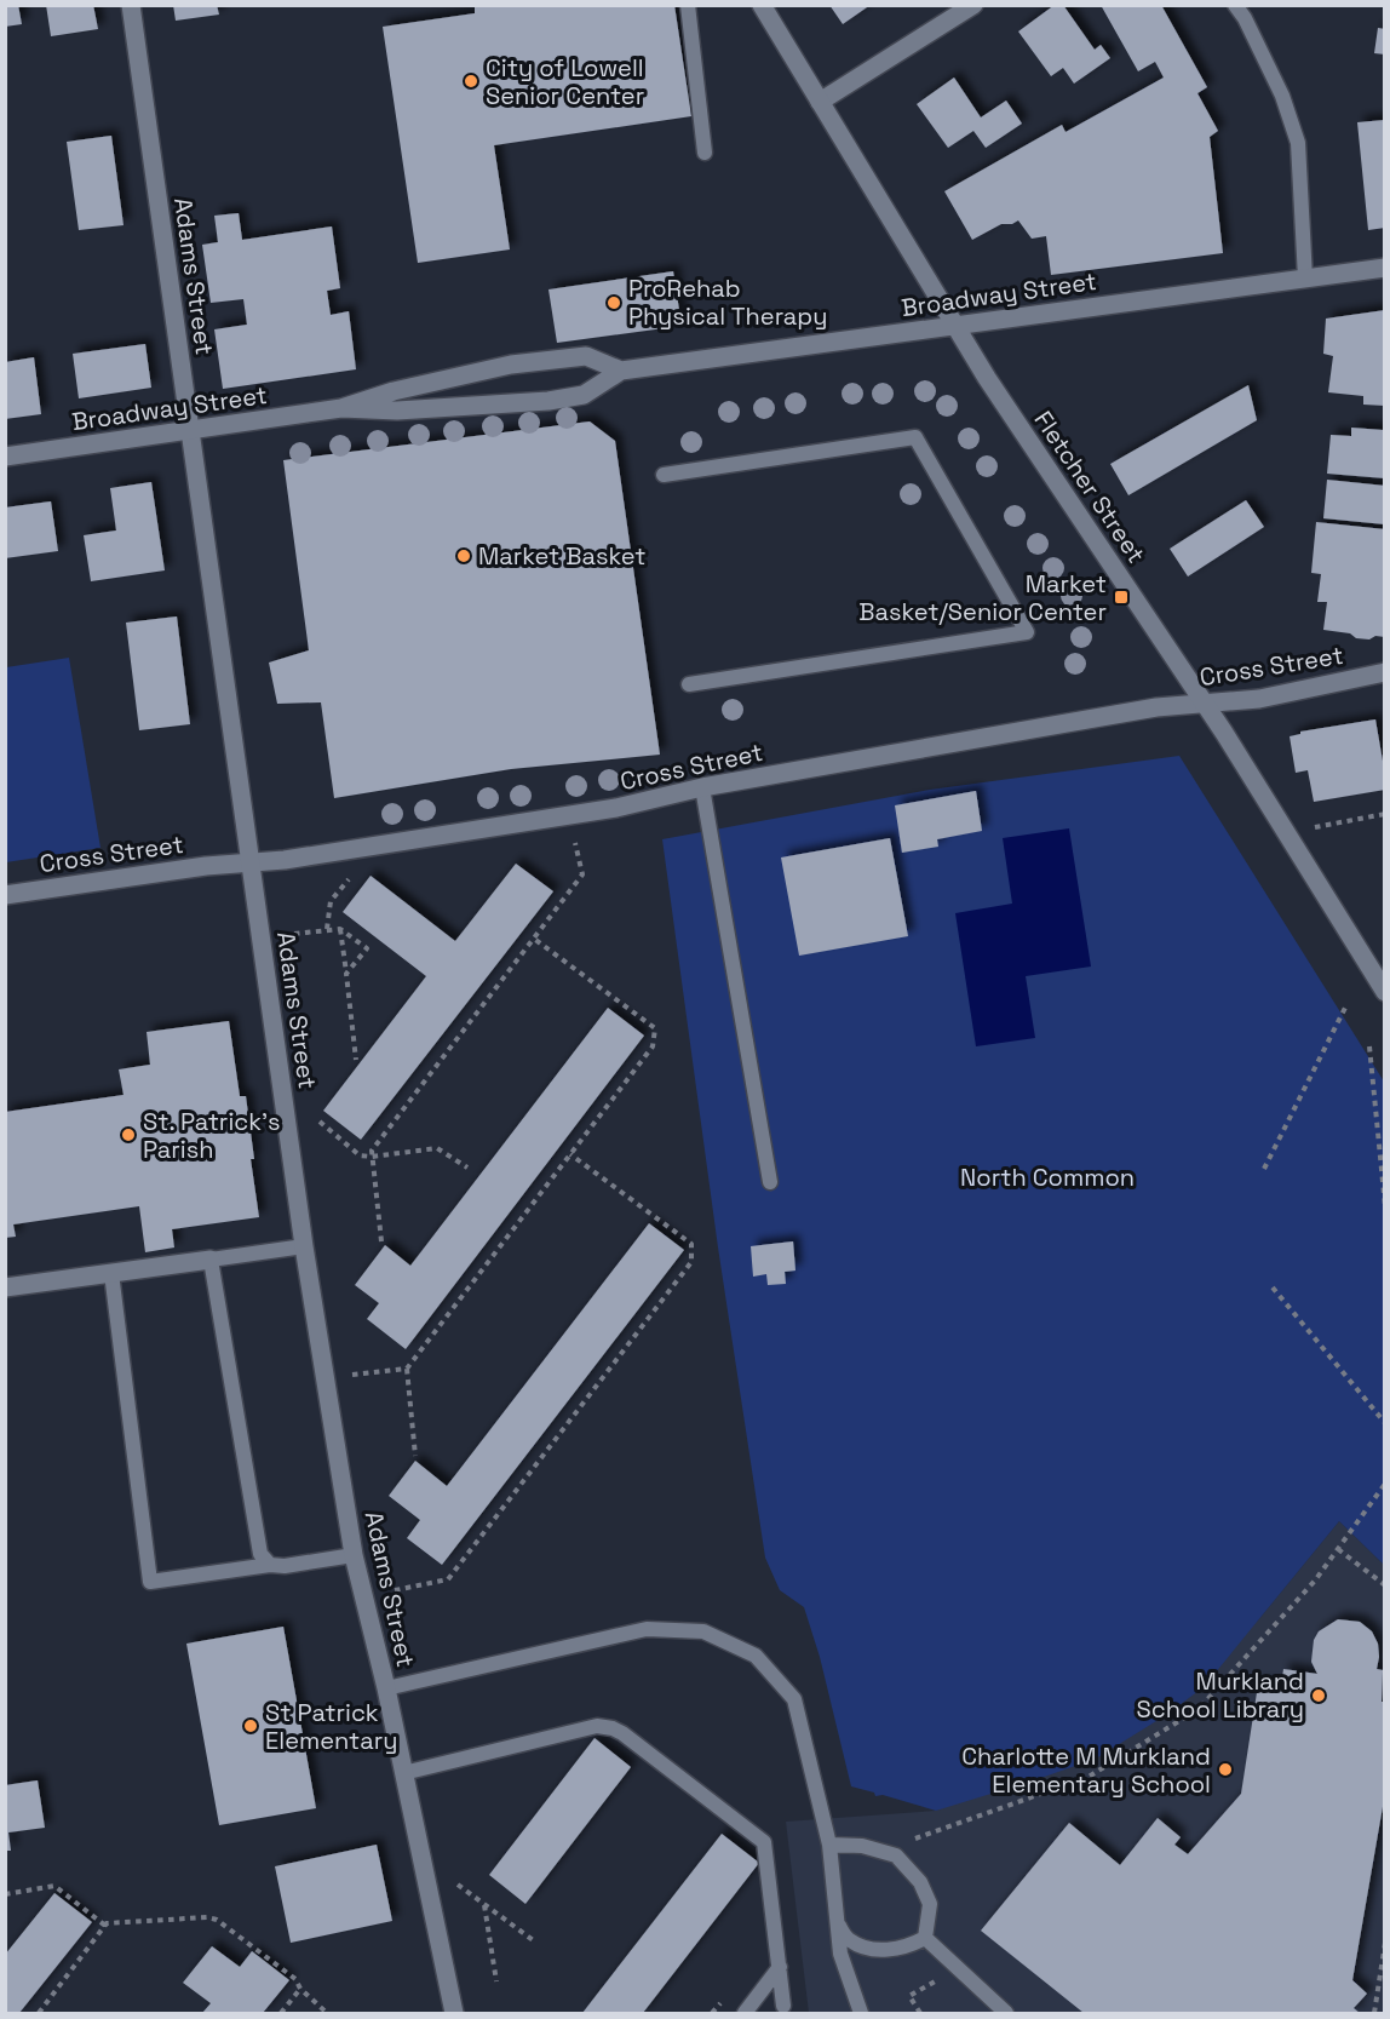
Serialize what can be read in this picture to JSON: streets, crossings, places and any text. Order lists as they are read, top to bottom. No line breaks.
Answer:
{"streets":{"street":["Adams Street","Broadway Street","Fletcher Street","Cross Street"]},"crossings":[["Adams Street","Broadway Street"],["Adams Street","Cross Street"],["Broadway Street","Fletcher Street"],["Fletcher Street","Cross Street"]],"parks":["North Common"],"places":{"other":["City of Lowell Senior Center","ProRehab Physical Therapy","Market Basket","St. Patrick's Parish","Murkland School Library","St Patrick Elementary","Charlotte M Murkland Elementary School"],"transit":["Market Basket/Senior Center"]}}
